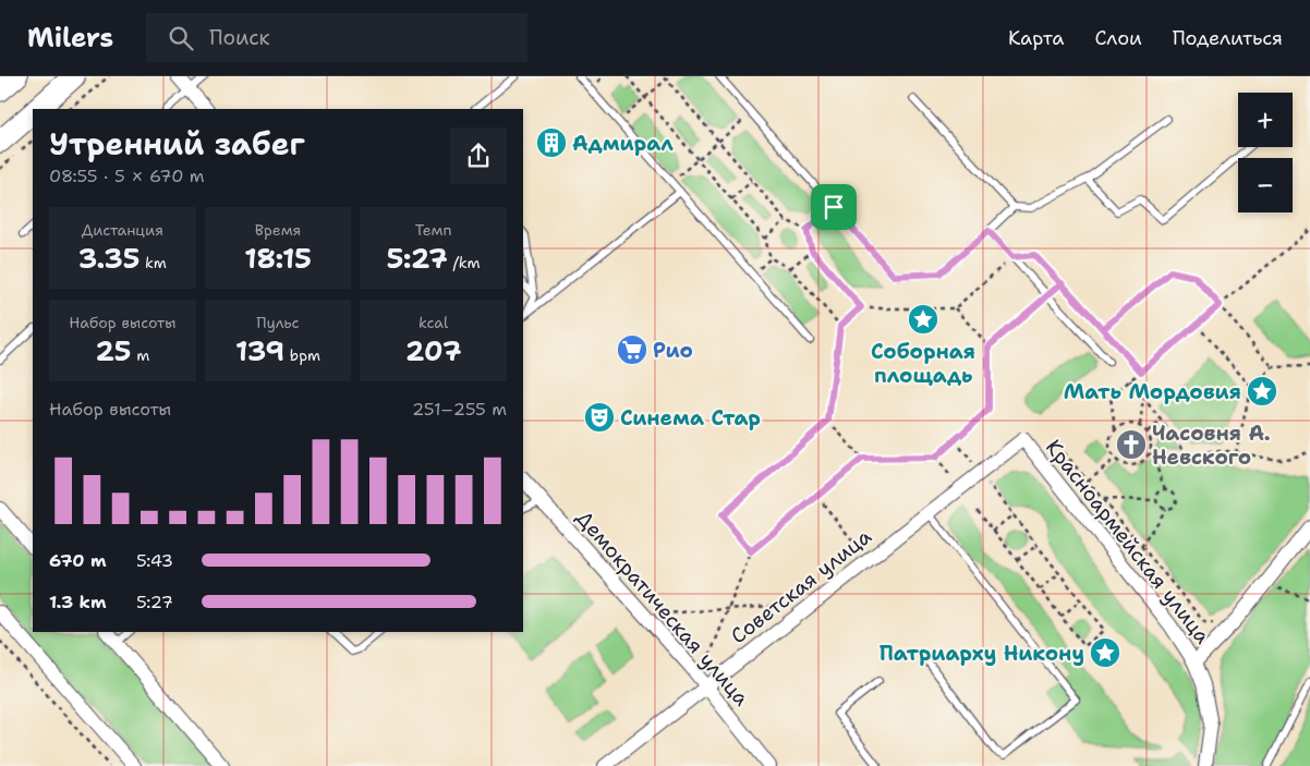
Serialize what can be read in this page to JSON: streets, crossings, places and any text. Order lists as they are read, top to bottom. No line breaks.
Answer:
{"streets":{"street":["Красноармейская улица","Советская улица","Демократическая улица"]},"crossings":[["Красноармейская улица","Советская улица"],["Советская улица","Демократическая улица"]],"places":{"building":["Адмирал"],"place":["Соборная площадь","Мать Мордовия","Патриарху Никону"],"supermarket":["Рио"],"theatre":["Синема Стар"],"church":["Часовня А. Невского"]},"page":{"header":"Milers","search":"Поиск","nav":["Карта","Слои","Поделиться"],"map_buttons":["+","−"],"heading":["Утренний забег","08:55 · 5 × 670 m"],"stats":[["Дистанция","3.35 km"],["Время","18:15"],["Темп","5:27 /km"],["Набор высоты","25 m"],["Пульс","139 bpm"],["kcal","207"]],"chart":["Набор высоты","251–255 m"],"list":[{"name":"670 m","note":"5:43"},{"name":"1.3 km","note":"5:27"}]}}
